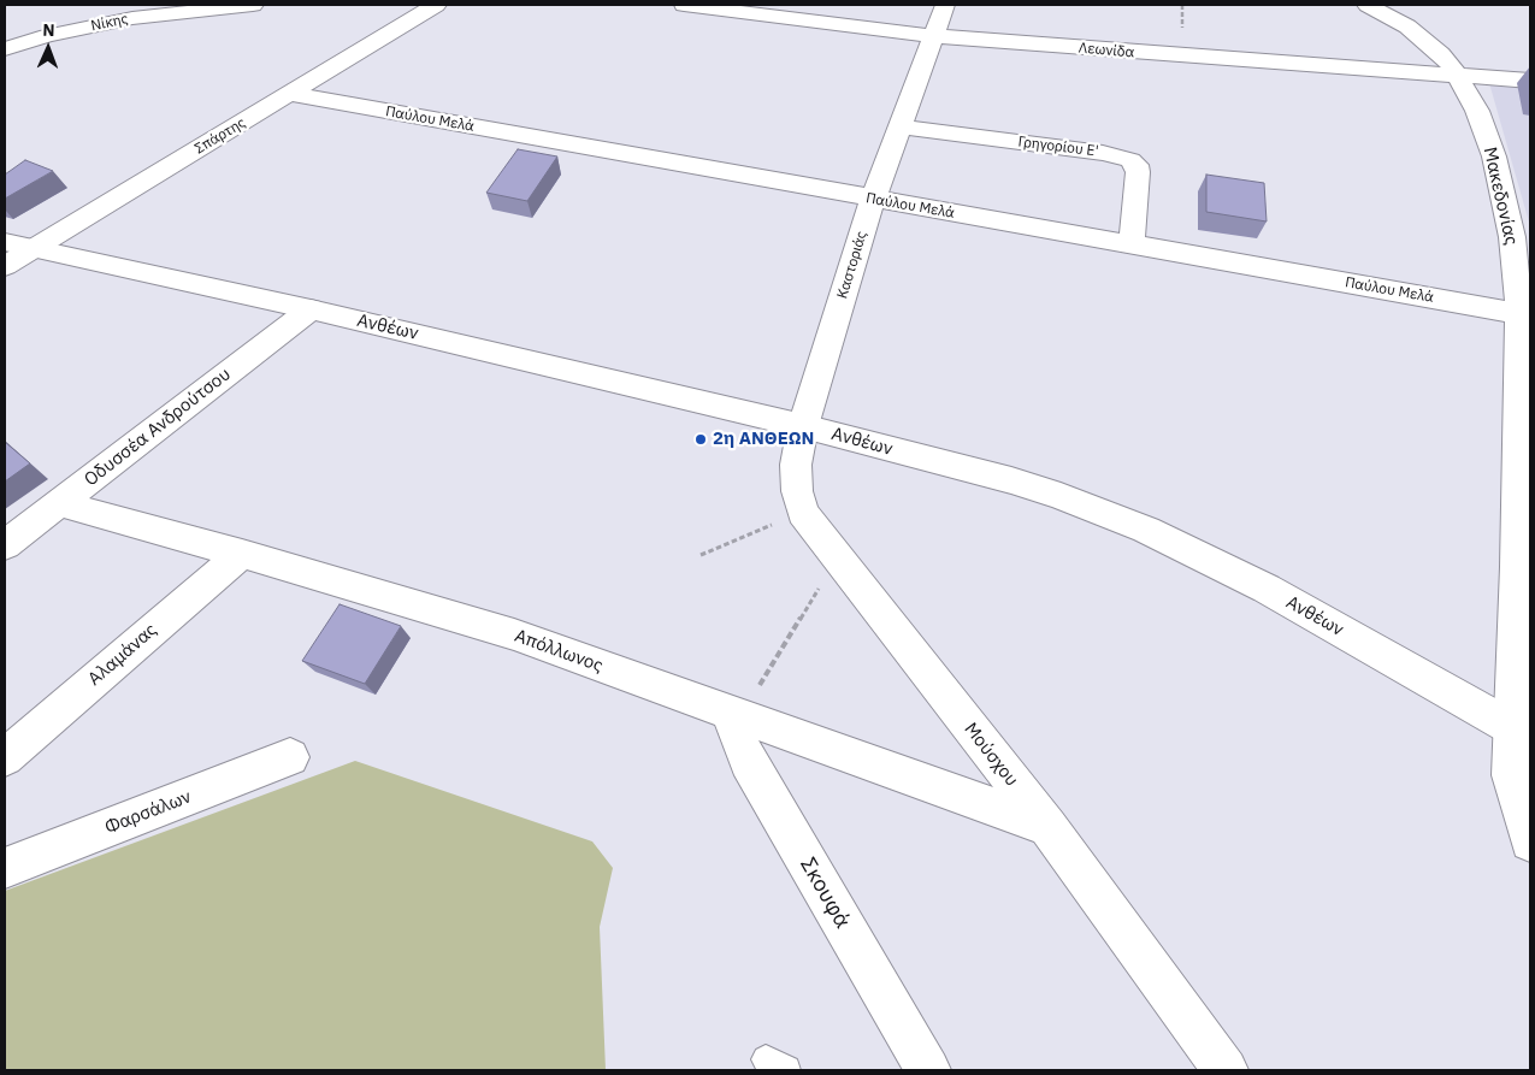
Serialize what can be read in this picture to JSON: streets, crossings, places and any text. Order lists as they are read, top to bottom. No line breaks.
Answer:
{"streets":{"street":["Νίκης","Λεωνίδα","Παύλου Μελά","Σπάρτης","Γρηγορίου Ε'","Μακεδονίας","Καστοριάς","Ανθέων","Οδυσσέα Ανδρούτσου","Απόλλωνος","Αλαμάνας","Μούσχου","Φαρσάλων","Σκουφά"]},"crossings":[["Λεωνίδα","Μακεδονίας"],["Λεωνίδα","Καστοριάς"],["Παύλου Μελά","Σπάρτης"],["Παύλου Μελά","Γρηγορίου Ε'"],["Παύλου Μελά","Μακεδονίας"],["Παύλου Μελά","Καστοριάς"],["Σπάρτης","Ανθέων"],["Γρηγορίου Ε'","Καστοριάς"],["Μακεδονίας","Ανθέων"],["Καστοριάς","Ανθέων"],["Καστοριάς","Μούσχου"],["Ανθέων","Οδυσσέα Ανδρούτσου"],["Ανθέων","Μούσχου"],["Οδυσσέα Ανδρούτσου","Απόλλωνος"],["Απόλλωνος","Αλαμάνας"],["Απόλλωνος","Μούσχου"],["Απόλλωνος","Σκουφά"]],"places":["2η ΑΝΘΕΩΝ"],"north":"top"}
